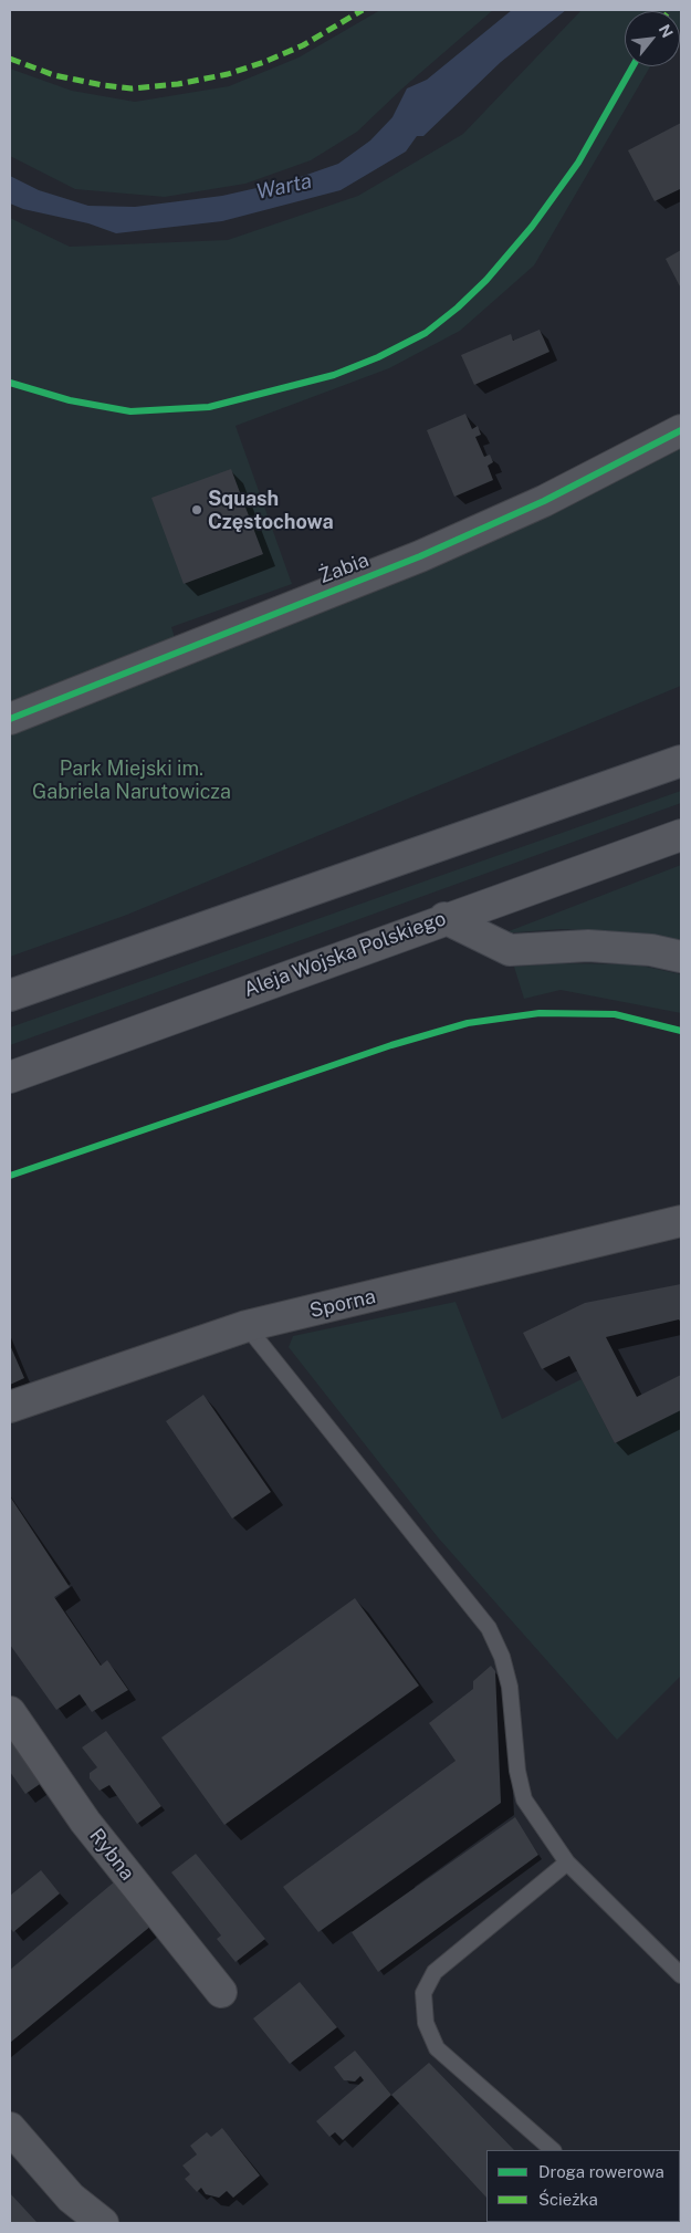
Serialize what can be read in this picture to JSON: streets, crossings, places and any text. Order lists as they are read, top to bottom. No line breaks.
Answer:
{"streets":{"main road":["Aleja Wojska Polskiego"],"street":["Żabia","Sporna","Rybna"]},"water":["Warta"],"parks":["Park Miejski im. Gabriela Narutowicza"],"places":["Squash Częstochowa"],"legend":["Droga rowerowa","Ścieżka"],"north":"top right"}
